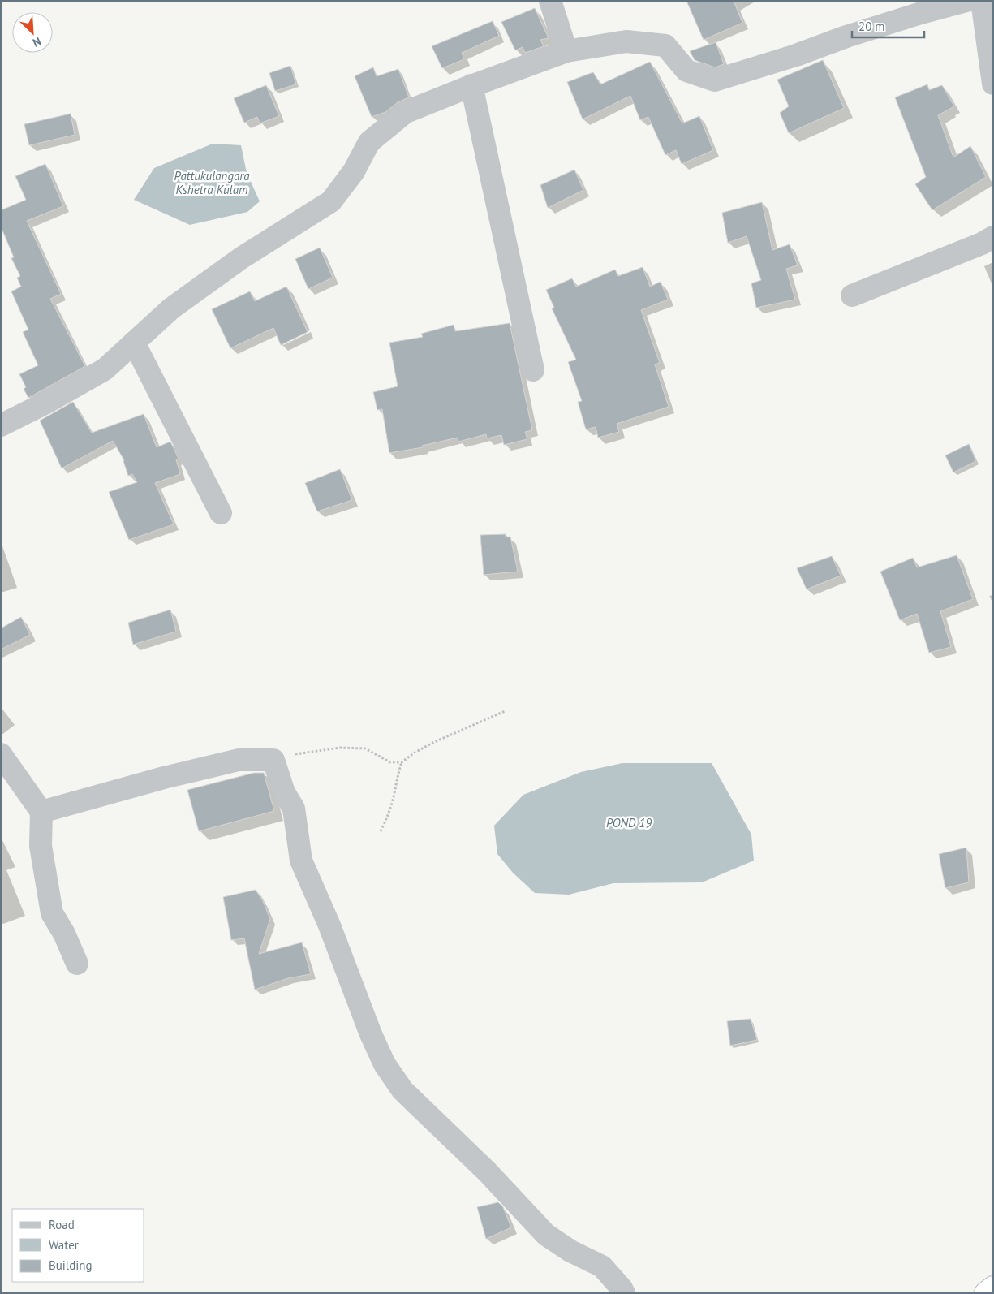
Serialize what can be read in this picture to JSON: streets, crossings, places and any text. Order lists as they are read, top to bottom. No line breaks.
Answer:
{"water":["Pattukulangara Kshetra Kulam","POND 19"],"legend":["Road","Water","Building"],"scale_bar":"20 m","north":"bottom right"}
